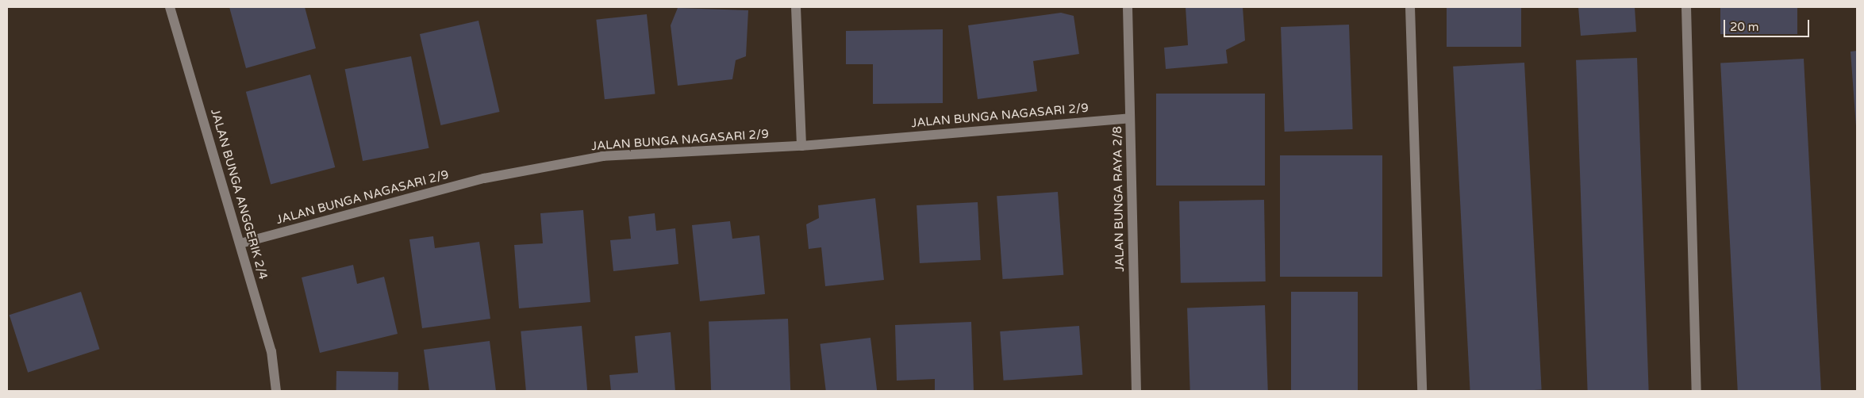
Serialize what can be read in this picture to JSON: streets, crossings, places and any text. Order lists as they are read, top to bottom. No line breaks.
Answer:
{"streets":{"street":["JALAN BUNGA NAGASARI 2/9","JALAN BUNGA ANGGERIK 2/4","JALAN BUNGA RAYA 2/8"]},"crossings":[["JALAN BUNGA NAGASARI 2/9","JALAN BUNGA ANGGERIK 2/4"],["JALAN BUNGA NAGASARI 2/9","JALAN BUNGA RAYA 2/8"]],"scale_bar":"20 m"}
